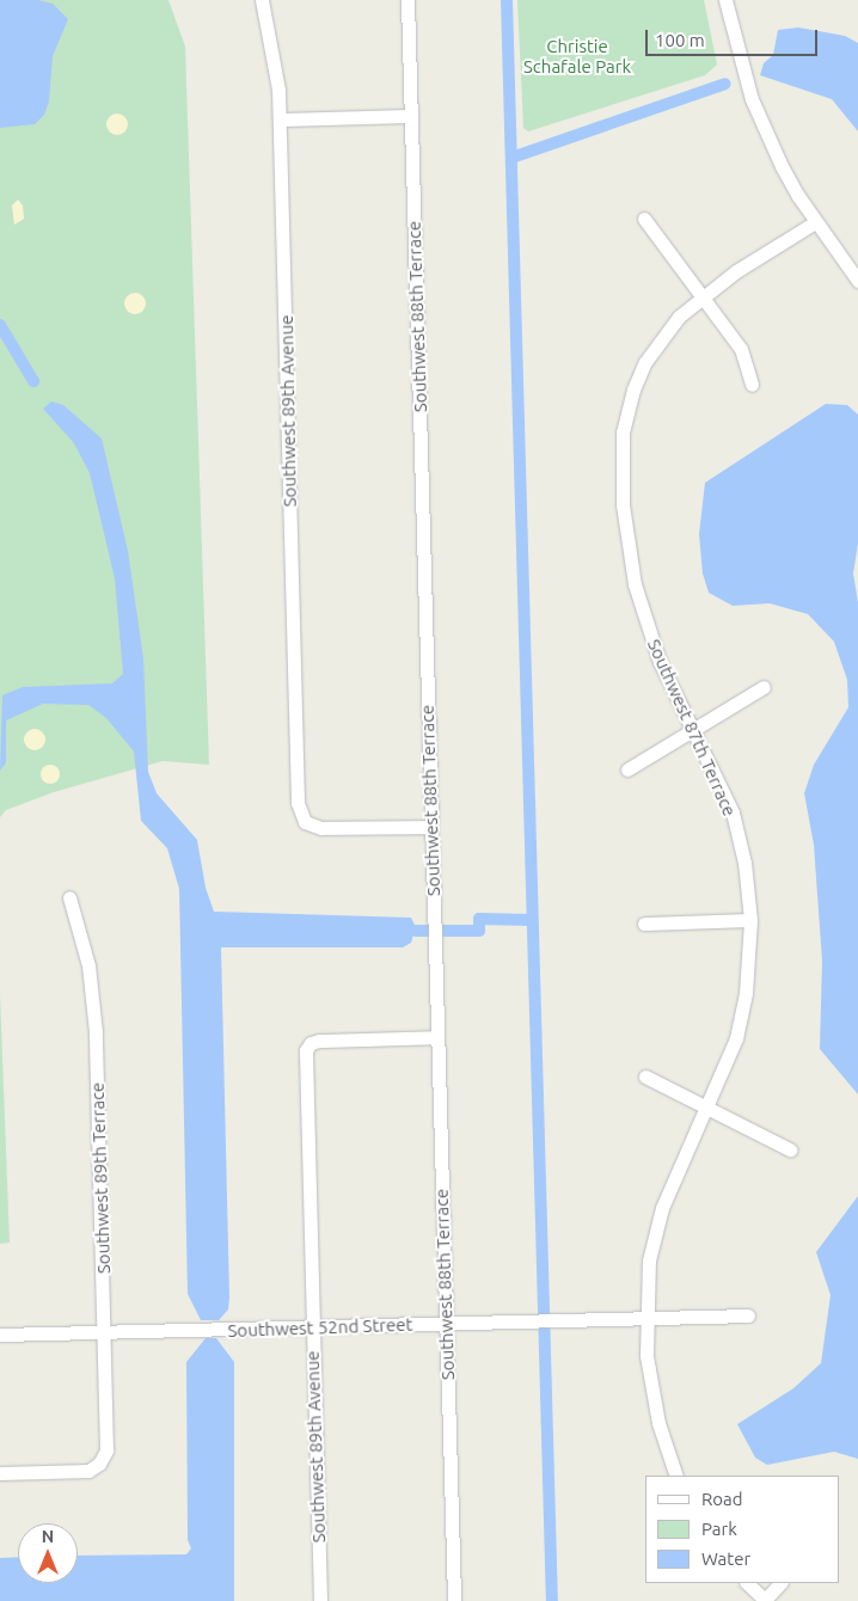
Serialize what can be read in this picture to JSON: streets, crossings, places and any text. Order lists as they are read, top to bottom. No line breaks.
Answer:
{"streets":{"street":["Southwest 88th Terrace","Southwest 89th Avenue","Southwest 87th Terrace","Southwest 89th Terrace","Southwest 52nd Street"]},"crossings":[["Southwest 88th Terrace","Southwest 89th Avenue"],["Southwest 88th Terrace","Southwest 52nd Street"],["Southwest 89th Avenue","Southwest 52nd Street"],["Southwest 87th Terrace","Southwest 52nd Street"],["Southwest 89th Terrace","Southwest 52nd Street"]],"parks":["Christie Schafale Park"],"legend":["Road","Park","Water"],"scale_bar":"100 m","north":"top"}
